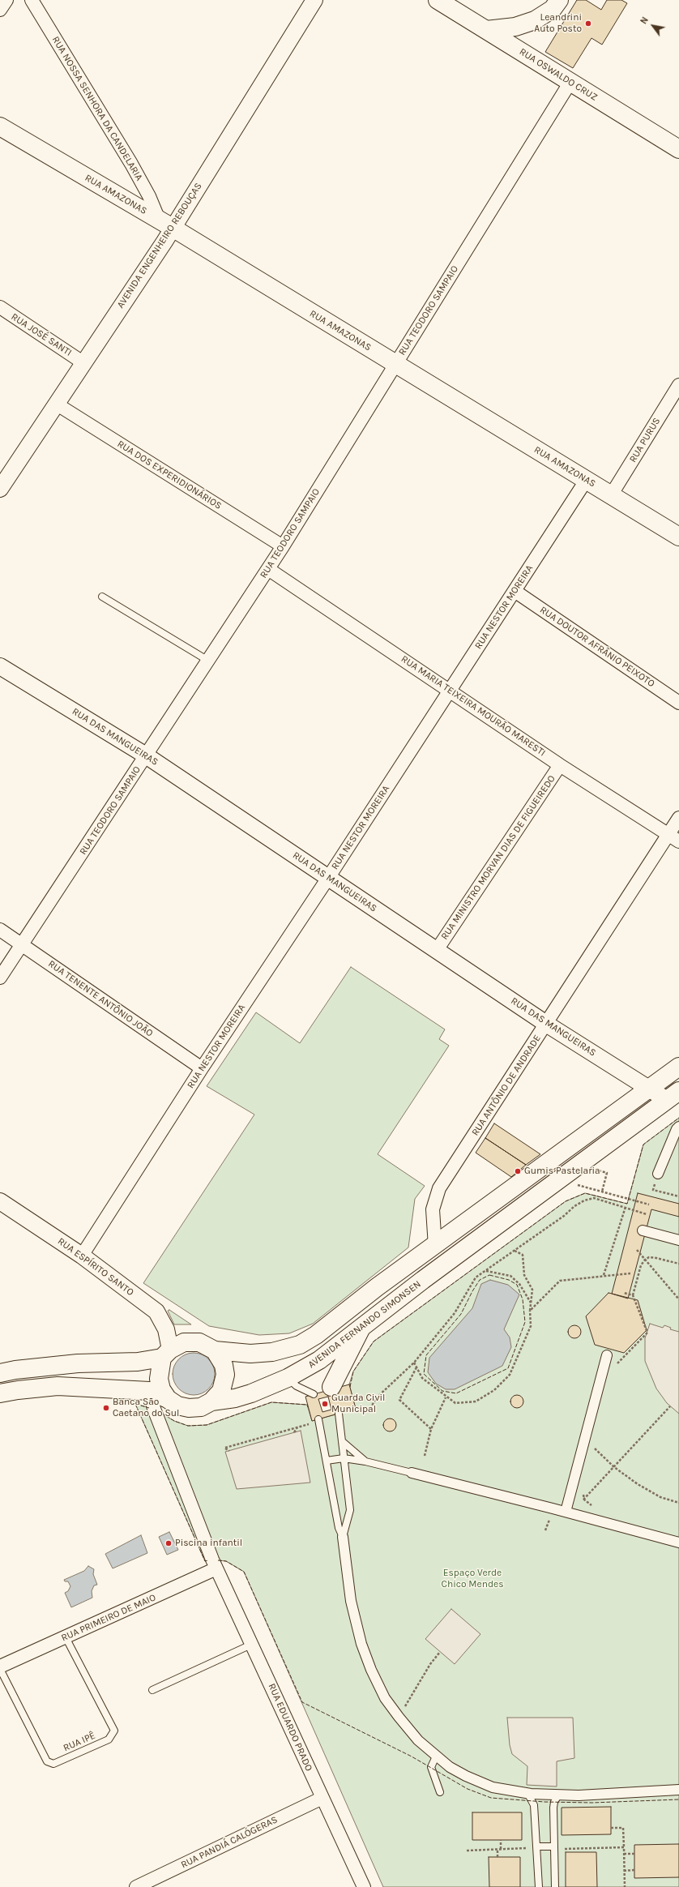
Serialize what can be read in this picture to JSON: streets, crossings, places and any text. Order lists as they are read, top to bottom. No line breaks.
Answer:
{"streets":{"main road":["RUA OSWALDO CRUZ","RUA AMAZONAS","AVENIDA FERNANDO SIMONSEN"],"street":["RUA NOSSA SENHORA DA CANDELARIA","AVENIDA ENGENHEIRO REBOUÇAS","RUA TEODORO SAMPAIO","RUA JOSÉ SANTI","RUA PURUS","RUA DOS EXPERIDIONÁRIOS","RUA NESTOR MOREIRA","RUA DOUTOR AFRÂNIO PEIXOTO","RUA MARIA TEIXEIRA MOURÃO MARESTI","RUA DAS MANGUEIRAS","RUA MINISTRO MORVAN DIAS DE FIGUEIREDO","RUA TENENTE ANTÔNIO JOÃO","RUA ANTÔNIO DE ANDRADE","RUA ESPÍRITO SANTO","RUA PRIMEIRO DE MAIO","RUA EDUARDO PRADO","RUA PANDIÁ CALÓGERAS"],"lane":["RUA IPÊ"]},"crossings":[["RUA OSWALDO CRUZ","RUA TEODORO SAMPAIO"],["RUA NOSSA SENHORA DA CANDELARIA","RUA AMAZONAS"],["RUA NOSSA SENHORA DA CANDELARIA","AVENIDA ENGENHEIRO REBOUÇAS"],["RUA AMAZONAS","AVENIDA ENGENHEIRO REBOUÇAS"],["RUA AMAZONAS","RUA TEODORO SAMPAIO"],["RUA AMAZONAS","RUA PURUS"],["RUA AMAZONAS","RUA NESTOR MOREIRA"],["AVENIDA ENGENHEIRO REBOUÇAS","RUA JOSÉ SANTI"],["AVENIDA ENGENHEIRO REBOUÇAS","RUA DOS EXPERIDIONÁRIOS"],["RUA TEODORO SAMPAIO","RUA DOS EXPERIDIONÁRIOS"],["RUA TEODORO SAMPAIO","RUA MARIA TEIXEIRA MOURÃO MARESTI"],["RUA TEODORO SAMPAIO","RUA DAS MANGUEIRAS"],["RUA TEODORO SAMPAIO","RUA TENENTE ANTÔNIO JOÃO"],["RUA NESTOR MOREIRA","RUA DOUTOR AFRÂNIO PEIXOTO"],["RUA NESTOR MOREIRA","RUA MARIA TEIXEIRA MOURÃO MARESTI"],["RUA NESTOR MOREIRA","RUA DAS MANGUEIRAS"],["RUA NESTOR MOREIRA","RUA TENENTE ANTÔNIO JOÃO"],["RUA NESTOR MOREIRA","RUA ESPÍRITO SANTO"],["RUA MARIA TEIXEIRA MOURÃO MARESTI","RUA MINISTRO MORVAN DIAS DE FIGUEIREDO"],["RUA MARIA TEIXEIRA MOURÃO MARESTI","RUA ANTÔNIO DE ANDRADE"],["RUA DAS MANGUEIRAS","RUA MINISTRO MORVAN DIAS DE FIGUEIREDO"],["RUA DAS MANGUEIRAS","RUA ANTÔNIO DE ANDRADE"],["RUA DAS MANGUEIRAS","AVENIDA FERNANDO SIMONSEN"],["RUA ESPÍRITO SANTO","AVENIDA FERNANDO SIMONSEN"],["AVENIDA FERNANDO SIMONSEN","RUA EDUARDO PRADO"],["RUA PRIMEIRO DE MAIO","RUA EDUARDO PRADO"],["RUA PRIMEIRO DE MAIO","RUA IPÊ"],["RUA EDUARDO PRADO","RUA PANDIÁ CALÓGERAS"]],"parks":["Espaço Verde Chico Mendes"],"places":["Leandrini Auto Posto","Gumis Pastelaria","Guarda Civil Municipal","Banca São Caetano do Sul","Piscina infantil"],"north":"top left"}
